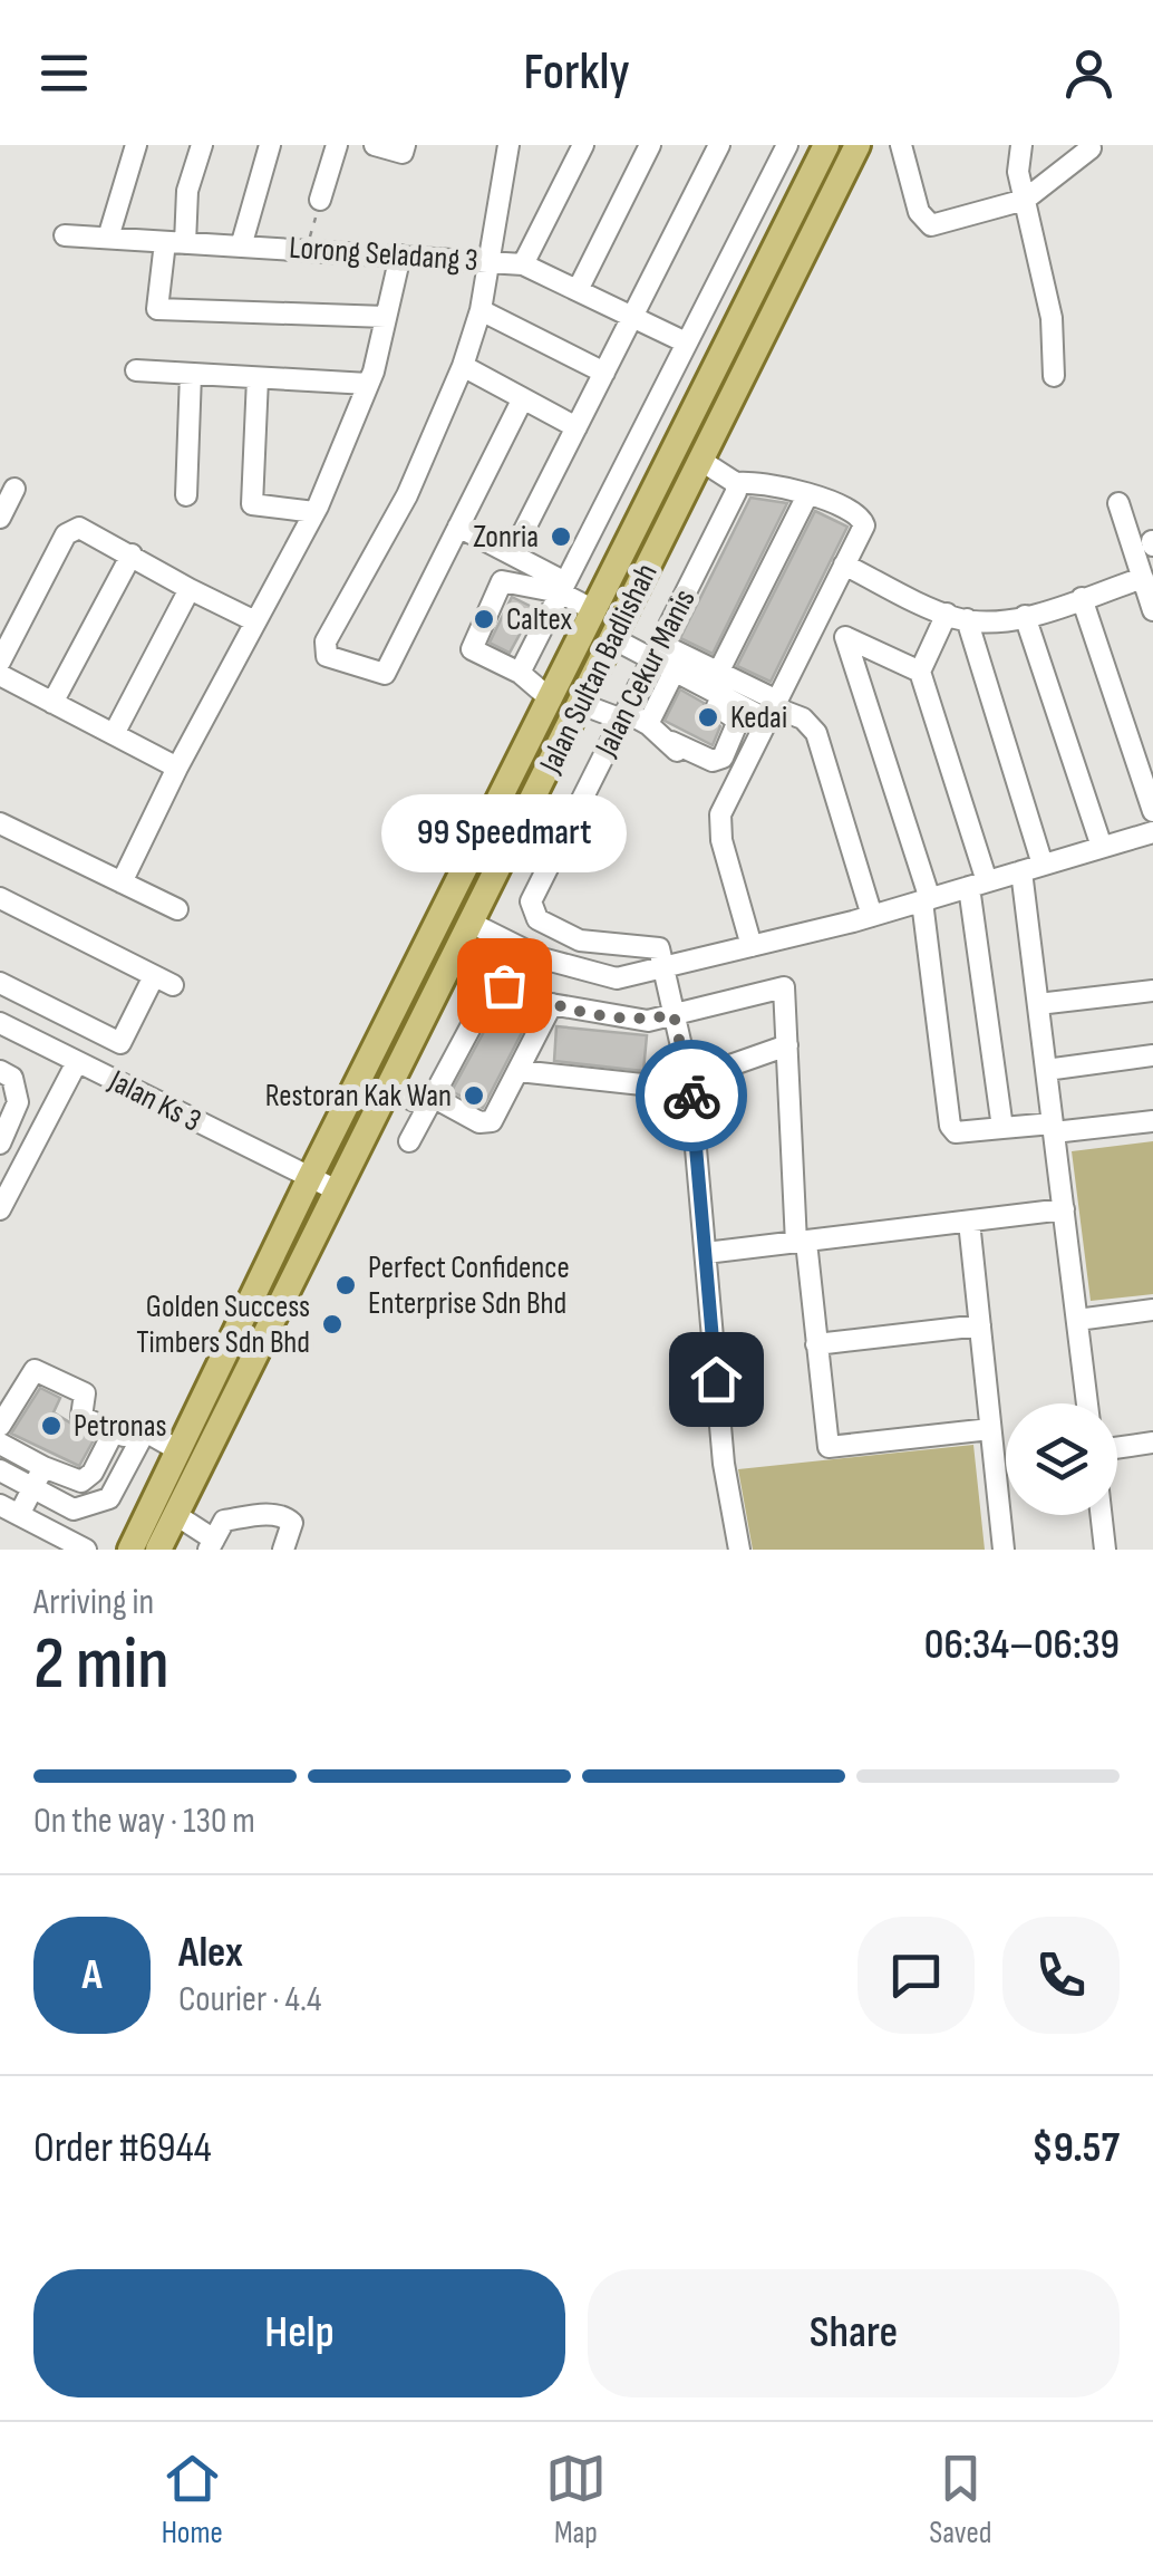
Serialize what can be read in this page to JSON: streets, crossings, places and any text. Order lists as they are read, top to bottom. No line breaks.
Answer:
{"streets":{"main road":["Jalan Sultan Badlishah"],"street":["Lorong Seladang 3","Jalan Cekur Manis","Jalan Ks 3"]},"crossings":[["Jalan Sultan Badlishah","Jalan Ks 3"]],"places":["Zonria","Caltex","Kedai","99 Speedmart","Restoran Kak Wan","Perfect Confidence Enterprise Sdn Bhd","Golden Success Timbers Sdn Bhd","Petronas"],"page":{"header":"Forkly","bubble":"99 Speedmart","heading":["2 min","Arriving in","06:34–06:39"],"panel":["Alex","Courier · 4.4","Order #6944","$9.57"],"bar":"On the way · 130 m","round":"A","buttons":["Help","Share"],"tabs":["Home","Map","Saved"]}}
